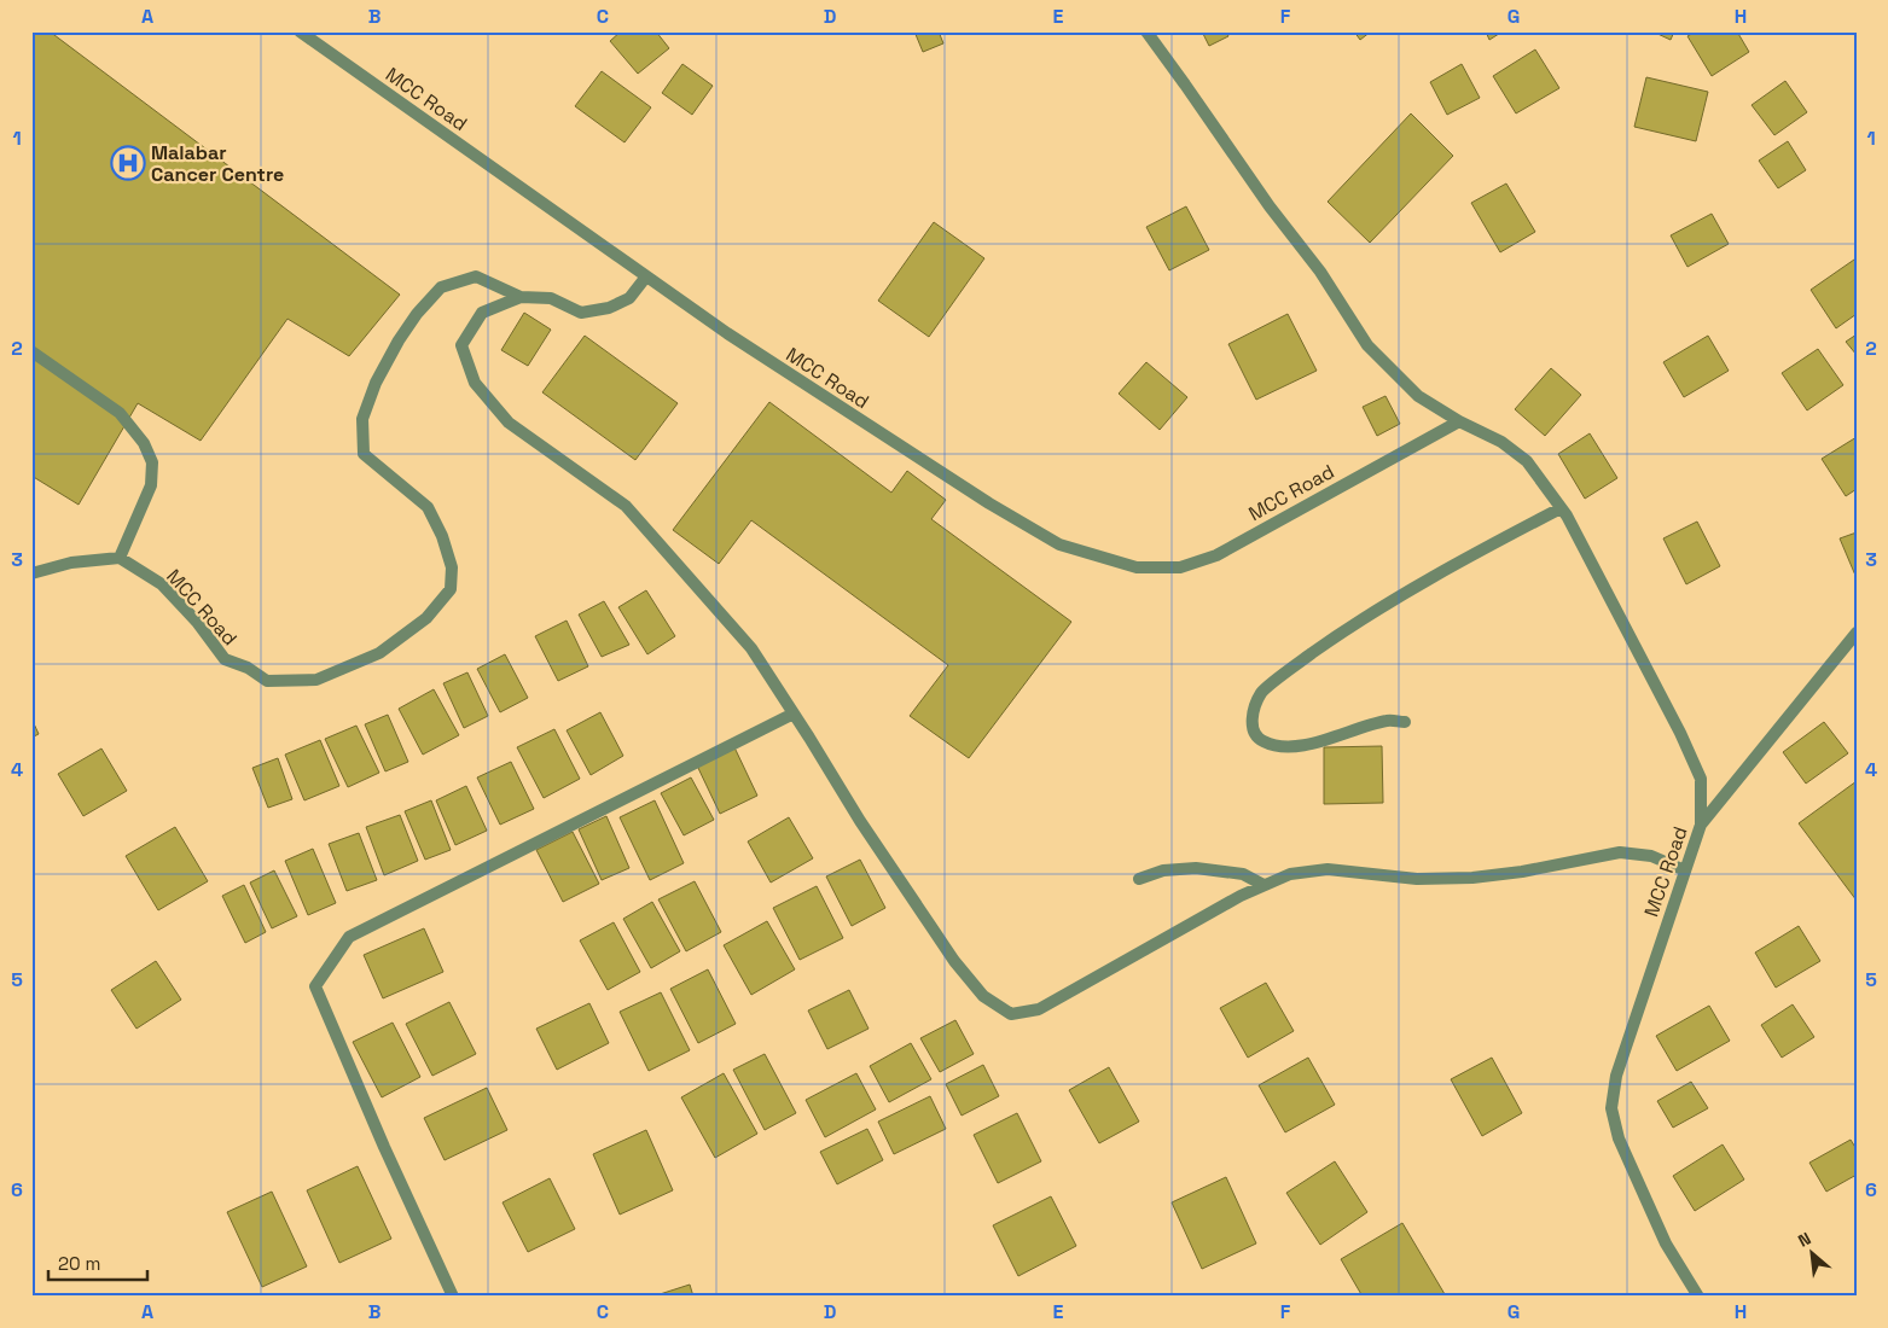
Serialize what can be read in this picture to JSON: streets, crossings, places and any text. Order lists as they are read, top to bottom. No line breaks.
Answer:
{"streets":{"street":["MCC Road"]},"places":{"hospital":["Malabar Cancer Centre"]},"scale_bar":"20 m","north":"top left","grid":{"columns":["A","B","C","D","E","F","G","H"],"rows":["1","2","3","4","5","6"]}}
